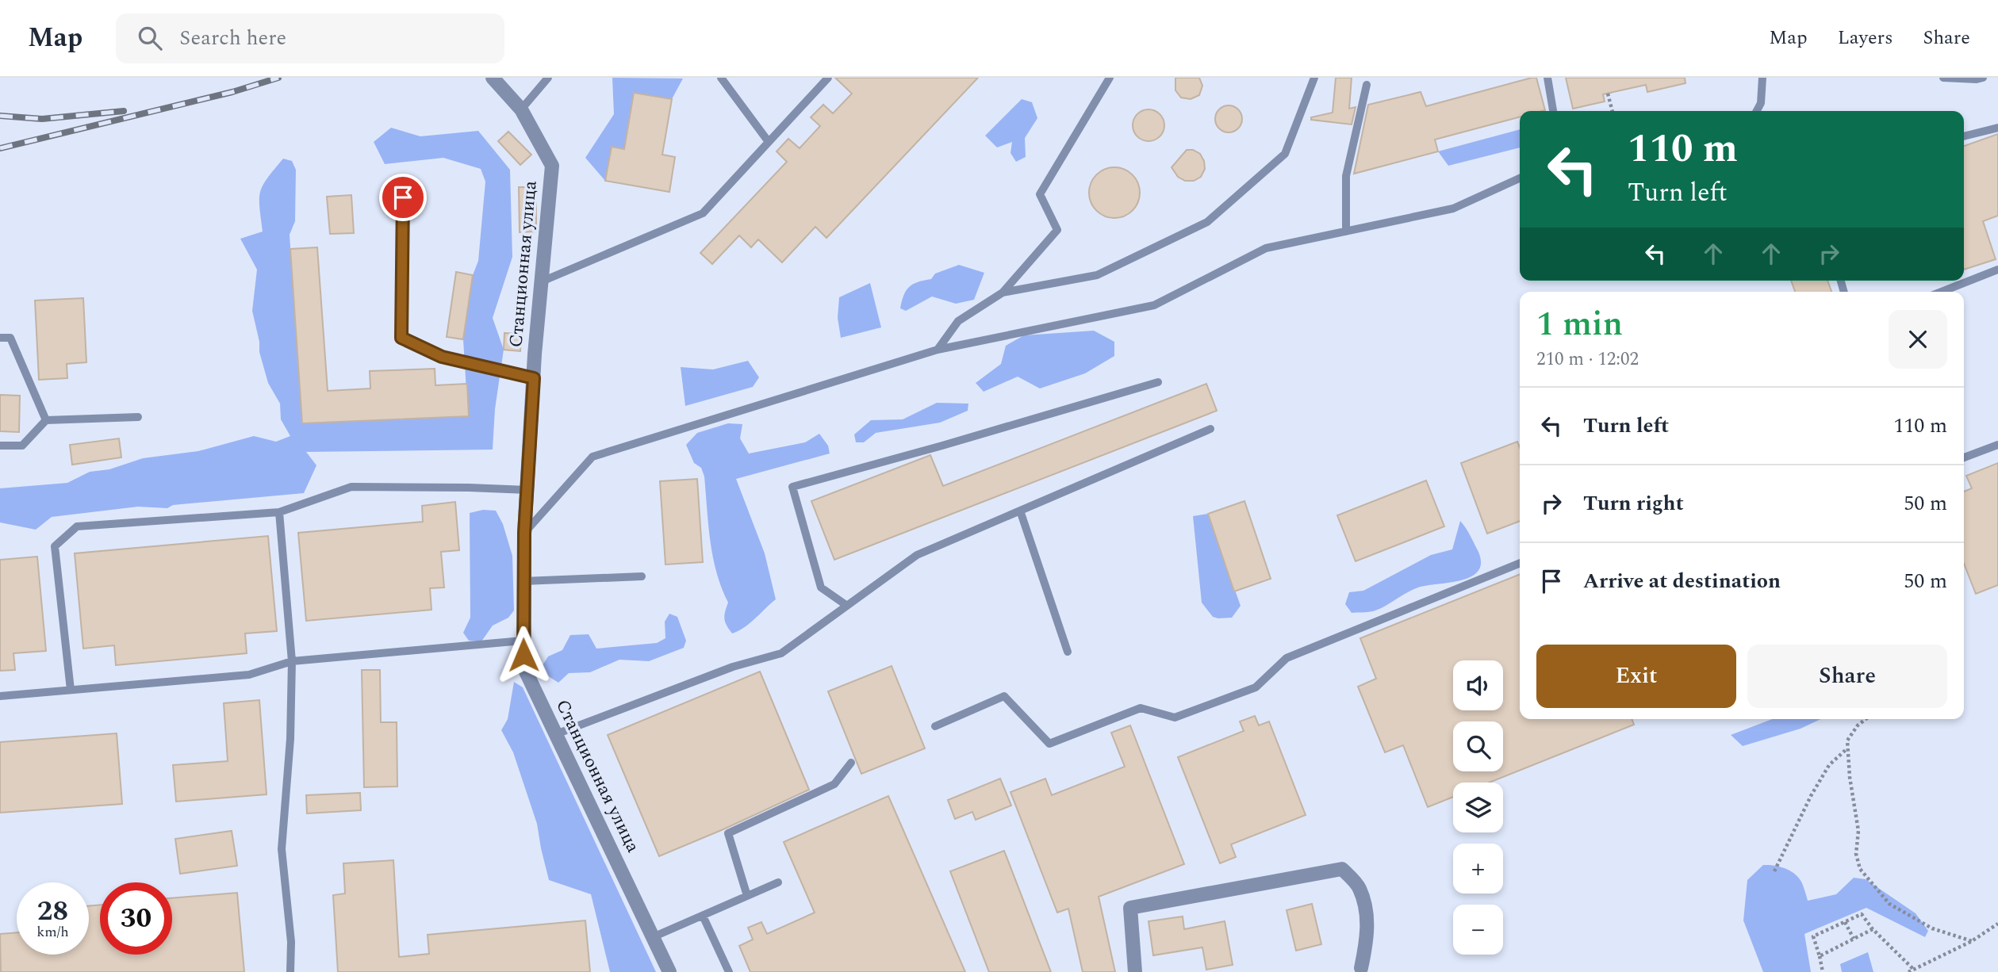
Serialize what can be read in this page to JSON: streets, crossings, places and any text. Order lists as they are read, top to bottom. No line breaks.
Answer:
{"streets":{"street":["Станционная улица"]},"page":{"header":"Map","search":"Search here","nav":["Map","Layers","Share"],"turn":["110 m","Turn left"],"heading":["1 min","210 m · 12:02"],"list":[{"name":"Turn left","value":"110 m"},{"name":"Turn right","value":"50 m"},{"name":"Arrive at destination","value":"50 m"}],"buttons":["Exit","Share"],"map_buttons":["+","−"],"speed":"28 km/h","limit":"30"}}
